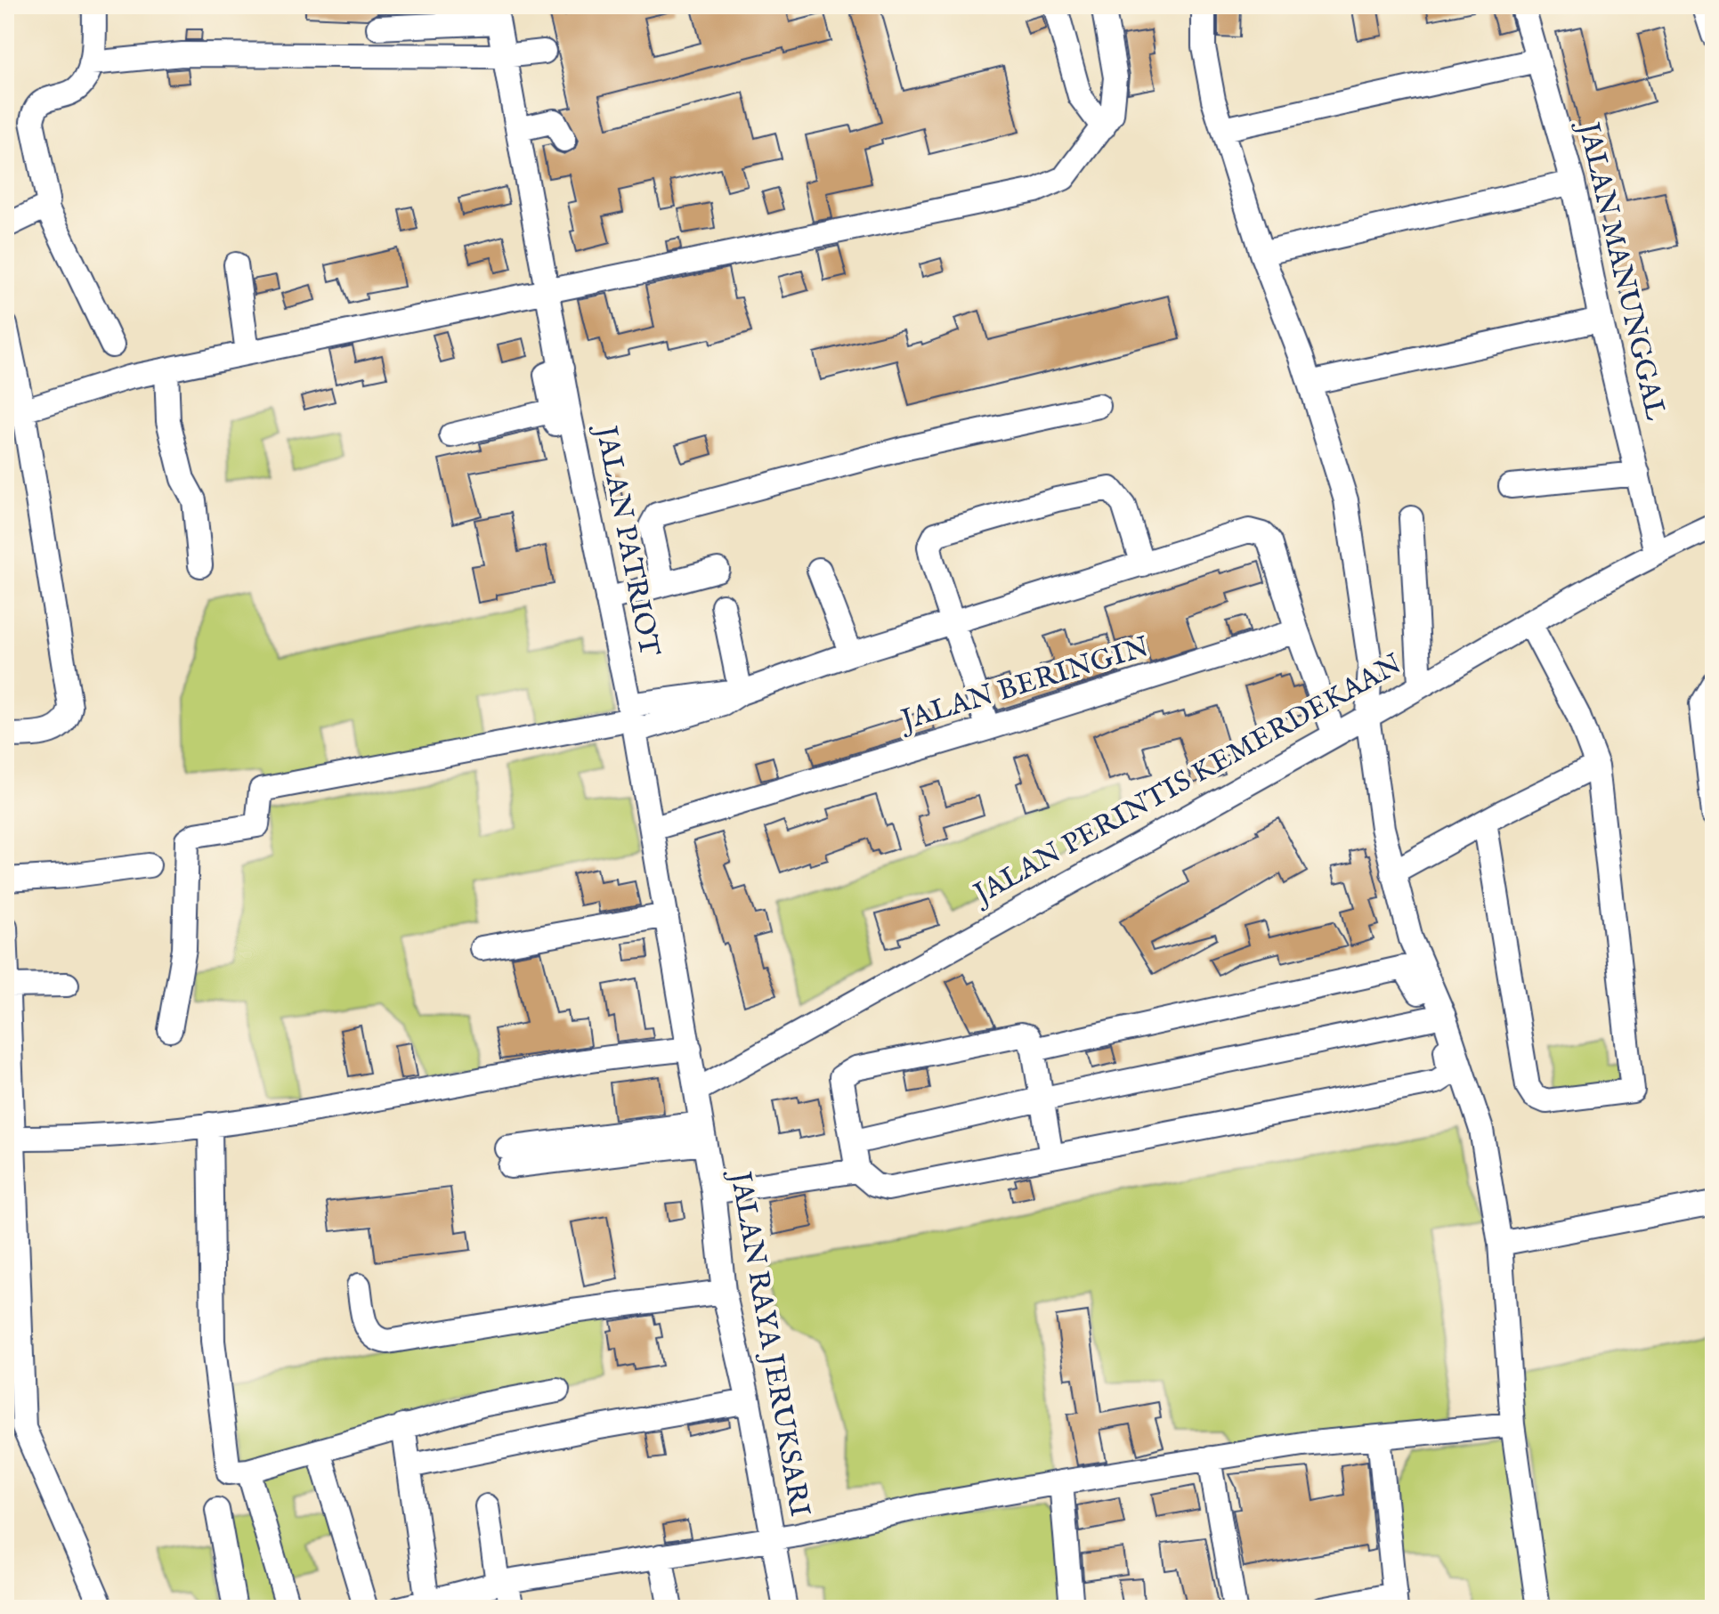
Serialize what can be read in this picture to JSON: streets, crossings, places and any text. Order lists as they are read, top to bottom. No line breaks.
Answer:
{"streets":{"street":["JALAN MANUNGGAL","JALAN PATRIOT","JALAN BERINGIN","JALAN PERINTIS KEMERDEKAAN","JALAN RAYA JERUKSARI"]},"crossings":[["JALAN MANUNGGAL","JALAN PERINTIS KEMERDEKAAN"],["JALAN PATRIOT","JALAN BERINGIN"],["JALAN PATRIOT","JALAN PERINTIS KEMERDEKAAN"],["JALAN PATRIOT","JALAN RAYA JERUKSARI"],["JALAN PERINTIS KEMERDEKAAN","JALAN RAYA JERUKSARI"]]}
